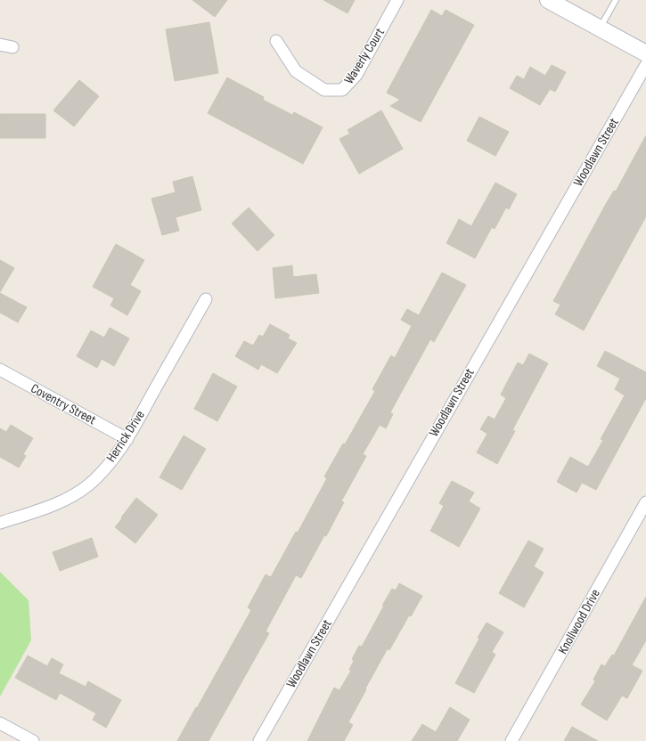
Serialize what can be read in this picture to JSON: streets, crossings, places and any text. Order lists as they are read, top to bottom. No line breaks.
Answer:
{"streets":{"street":["Waverly Court","Woodlawn Street","Coventry Street","Herrick Drive","Knollwood Drive"]},"crossings":[["Coventry Street","Herrick Drive"]]}
